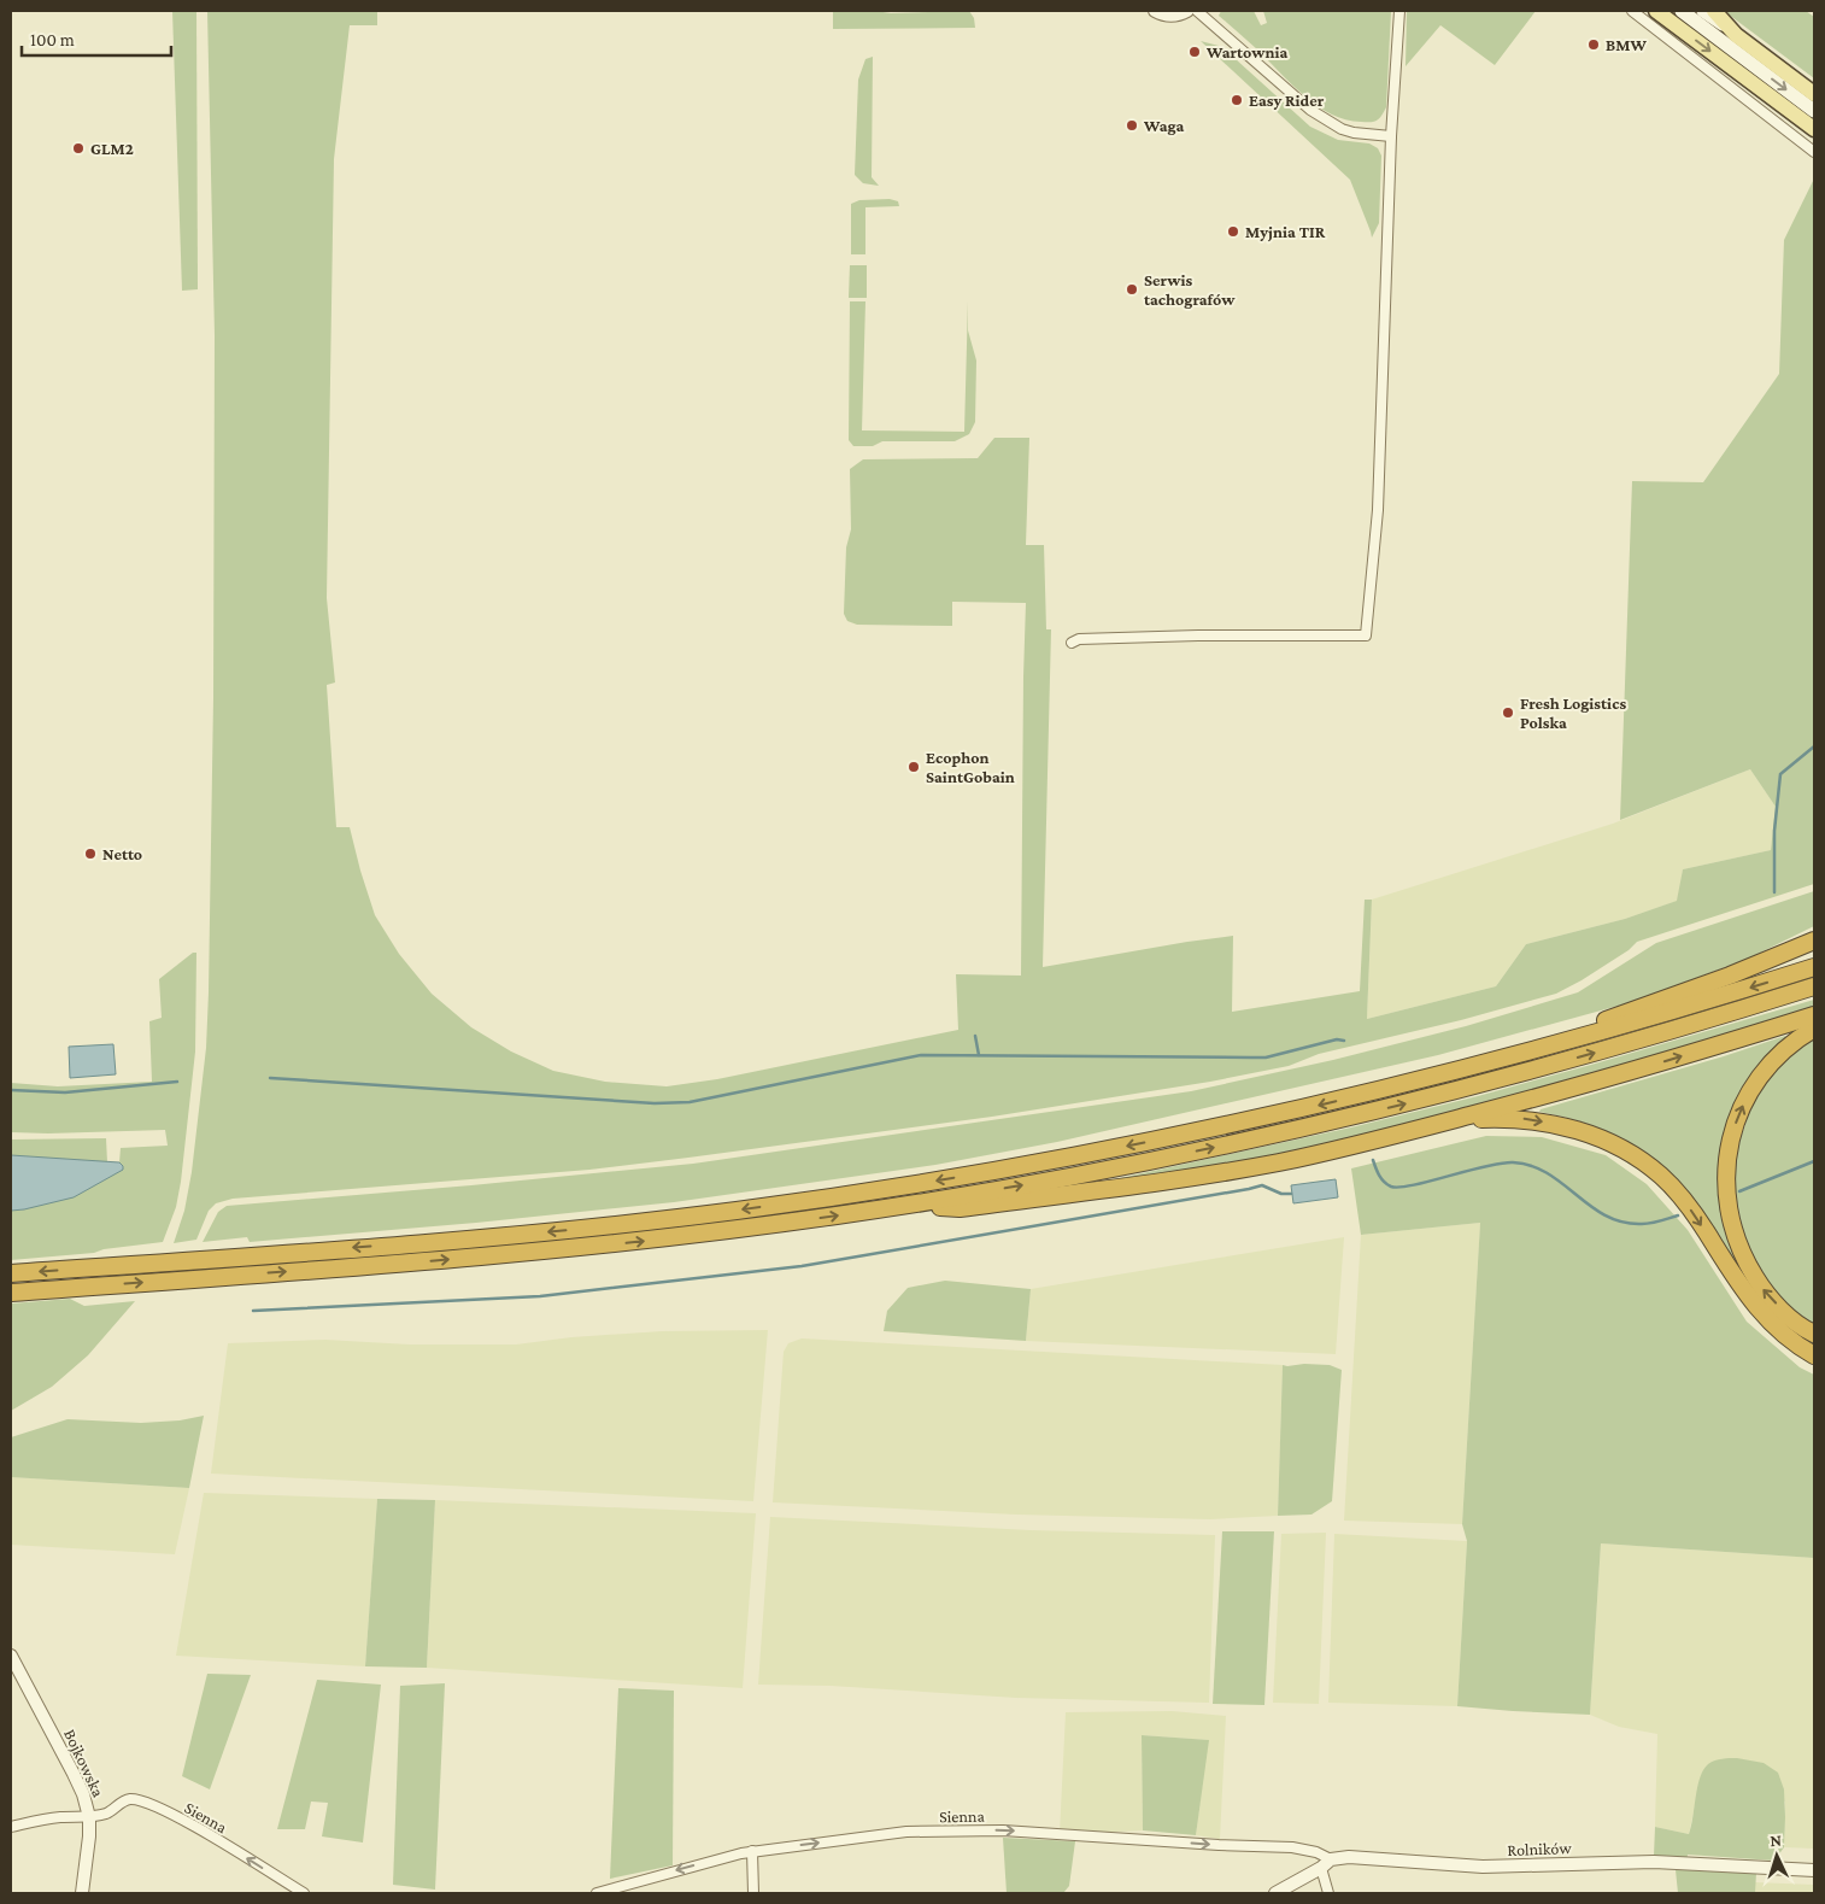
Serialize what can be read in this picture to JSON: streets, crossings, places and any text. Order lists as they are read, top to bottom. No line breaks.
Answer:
{"streets":{"street":["Bojkowska","Sienna","Rolników"]},"crossings":[["Bojkowska","Sienna"],["Sienna","Rolników"]],"places":["BMW","Wartownia","Easy Rider","Waga","GLM2","Myjnia TIR","Serwis tachografów","Fresh Logistics Polska","Ecophon SaintGobain","Netto"],"scale_bar":"100 m","north":"top"}
